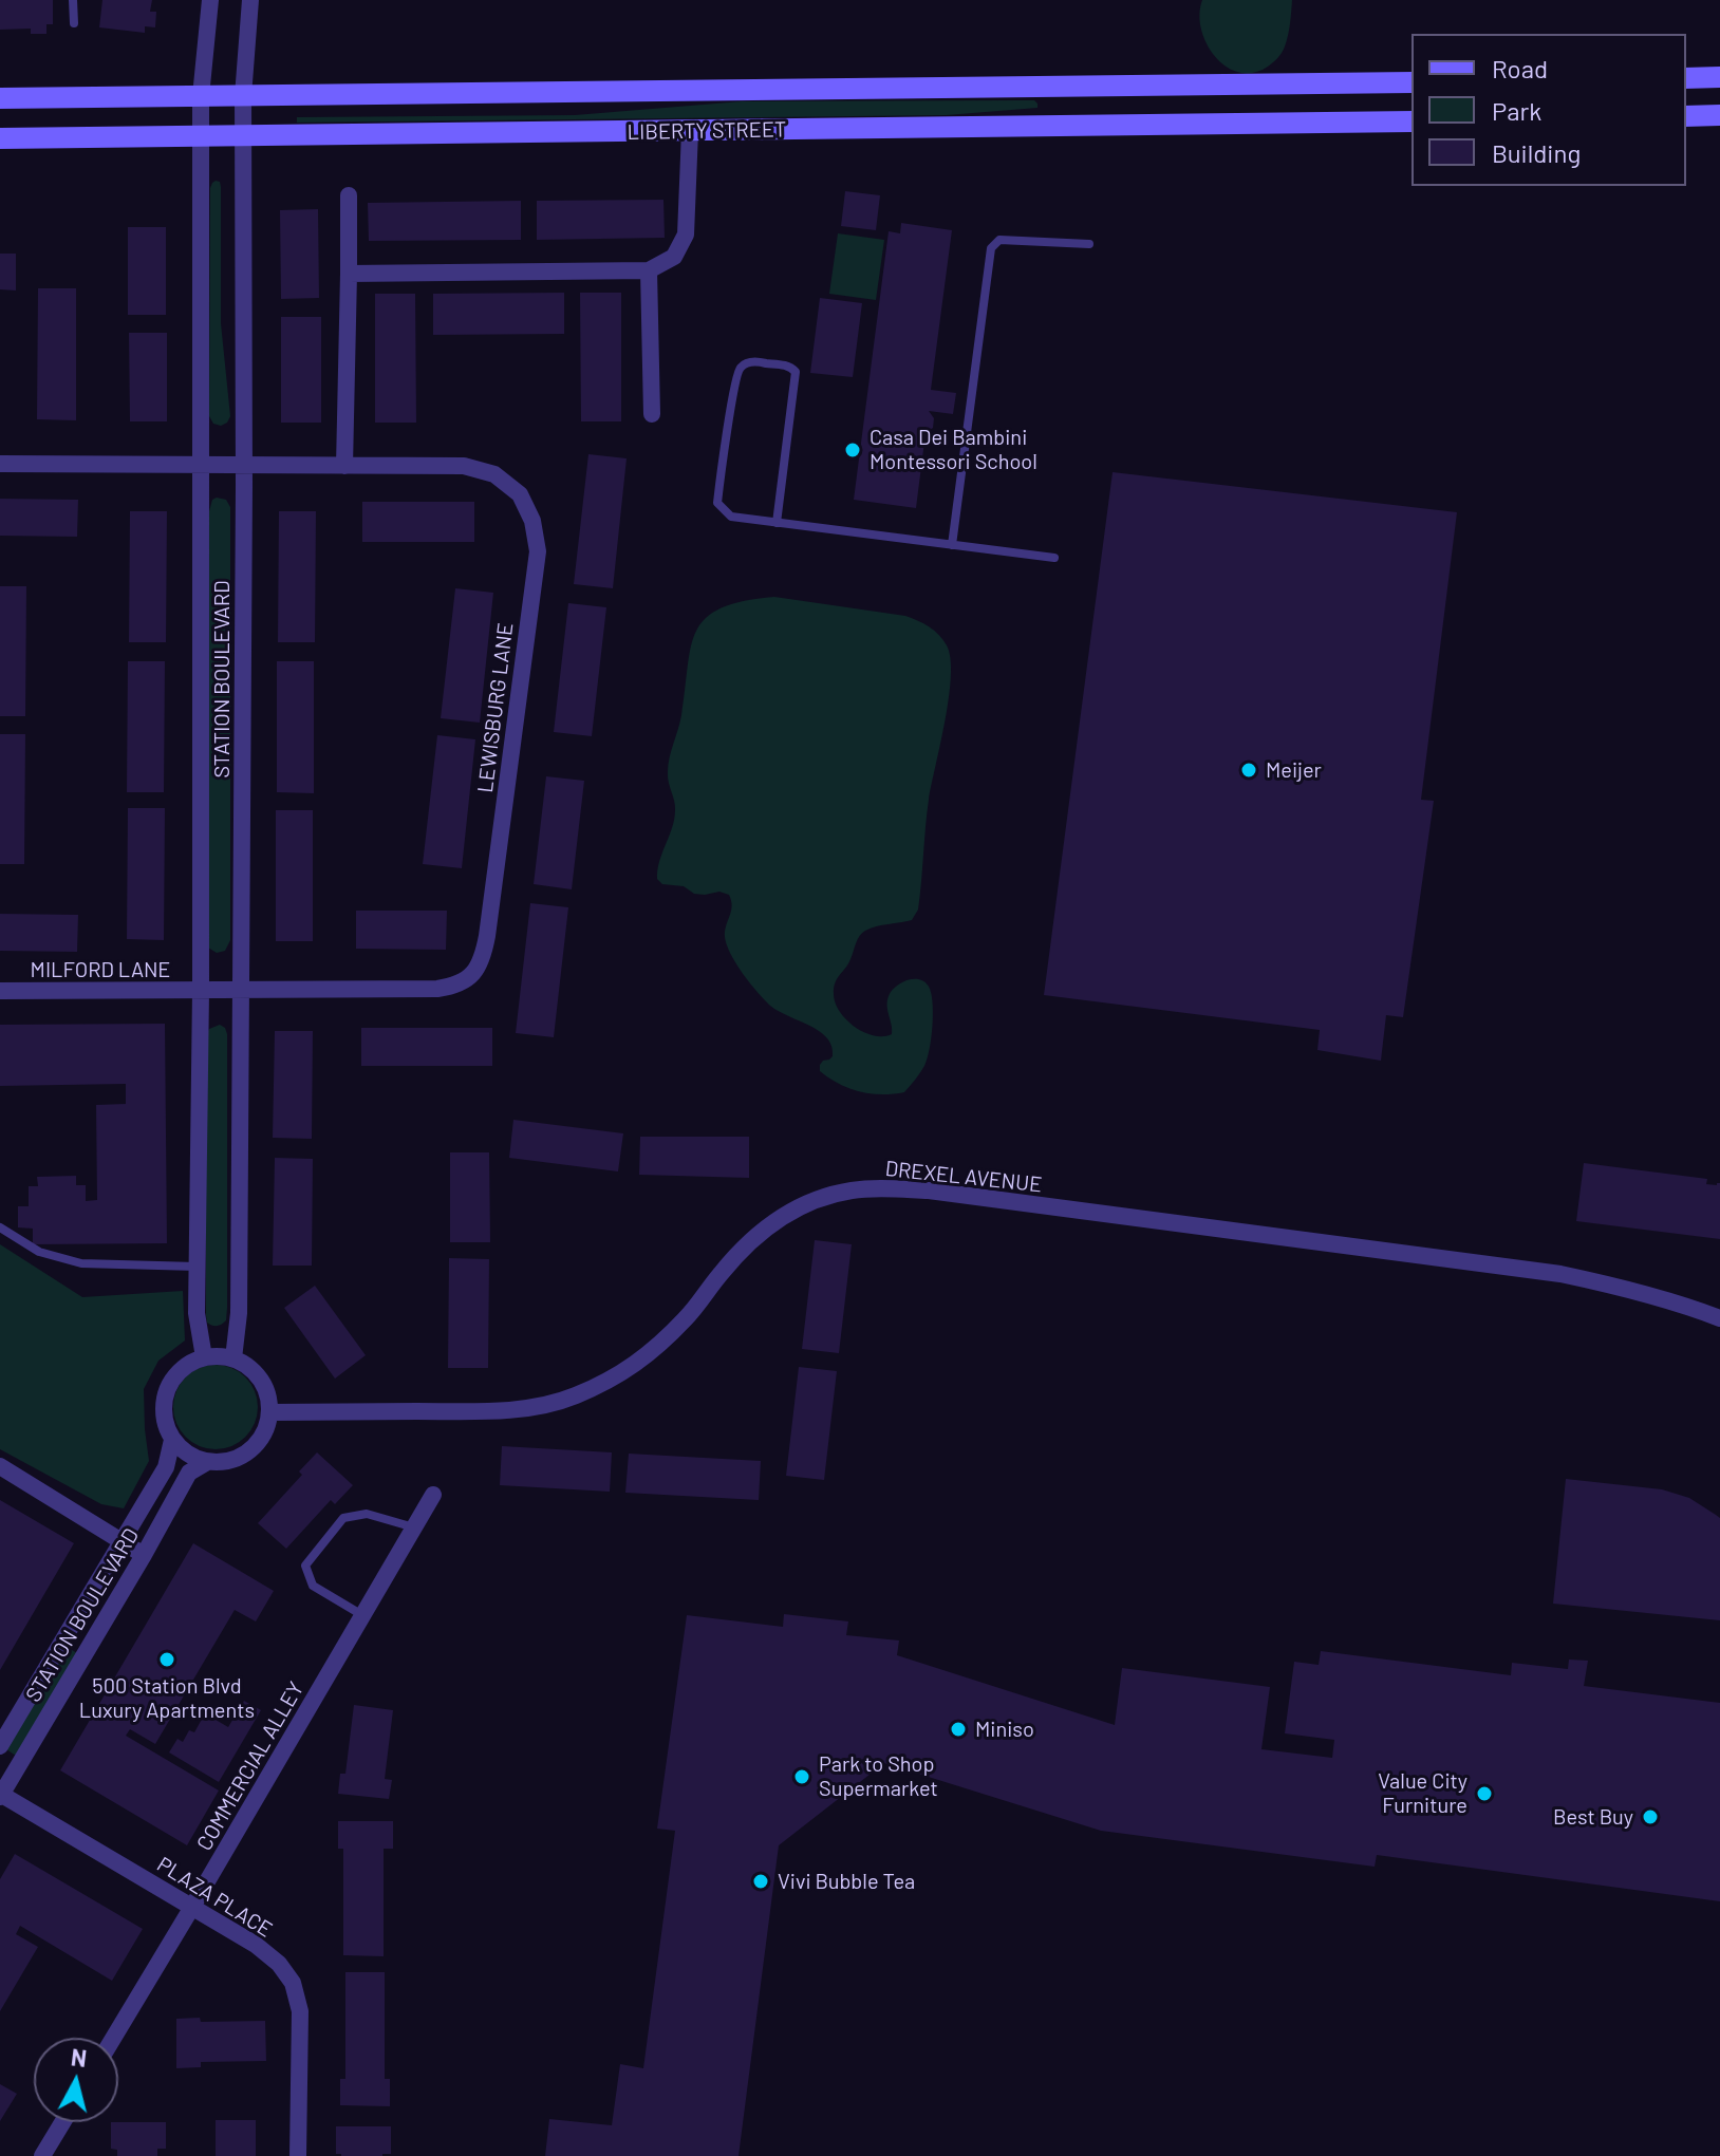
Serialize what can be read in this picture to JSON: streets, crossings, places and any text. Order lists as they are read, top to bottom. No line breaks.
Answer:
{"streets":{"street":["LIBERTY STREET","STATION BOULEVARD","LEWISBURG LANE","MILFORD LANE","DREXEL AVENUE","COMMERCIAL ALLEY","PLAZA PLACE"]},"crossings":[["LIBERTY STREET","STATION BOULEVARD"],["STATION BOULEVARD","LEWISBURG LANE"],["STATION BOULEVARD","MILFORD LANE"],["STATION BOULEVARD","DREXEL AVENUE"],["STATION BOULEVARD","PLAZA PLACE"],["LEWISBURG LANE","MILFORD LANE"],["COMMERCIAL ALLEY","PLAZA PLACE"]],"places":["Casa Dei Bambini Montessori School","Meijer","500 Station Blvd Luxury Apartments","Miniso","Park to Shop Supermarket","Value City Furniture","Best Buy","Vivi Bubble Tea"],"legend":["Road","Park","Building"],"north":"top"}
